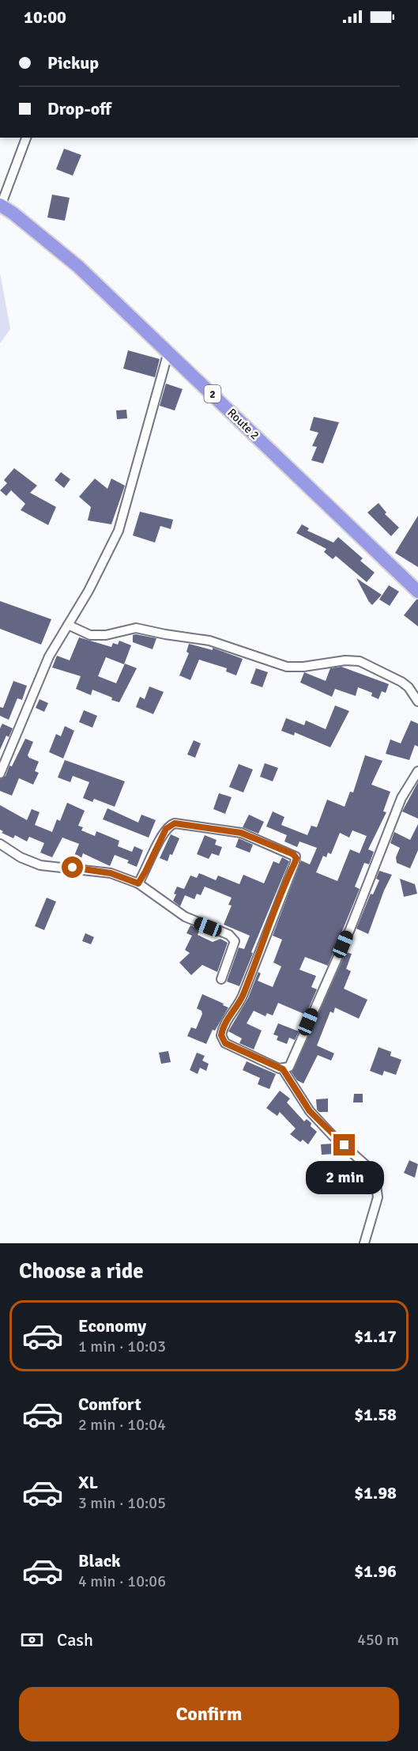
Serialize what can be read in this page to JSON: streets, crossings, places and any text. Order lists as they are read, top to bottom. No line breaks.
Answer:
{"streets":{"highway":["2","Route 2"]},"page":{"status":"10:00","banner":["Pickup","Drop-off"],"bubble":"2 min","heading":"Choose a ride","list":[{"name":"Economy","note":"1 min · 10:03","value":"$1.17"},{"name":"Comfort","note":"2 min · 10:04","value":"$1.58"},{"name":"XL","note":"3 min · 10:05","value":"$1.98"},{"name":"Black","note":"4 min · 10:06","value":"$1.96"}],"pay":["Cash","450 m"],"buttons":"Confirm"}}
